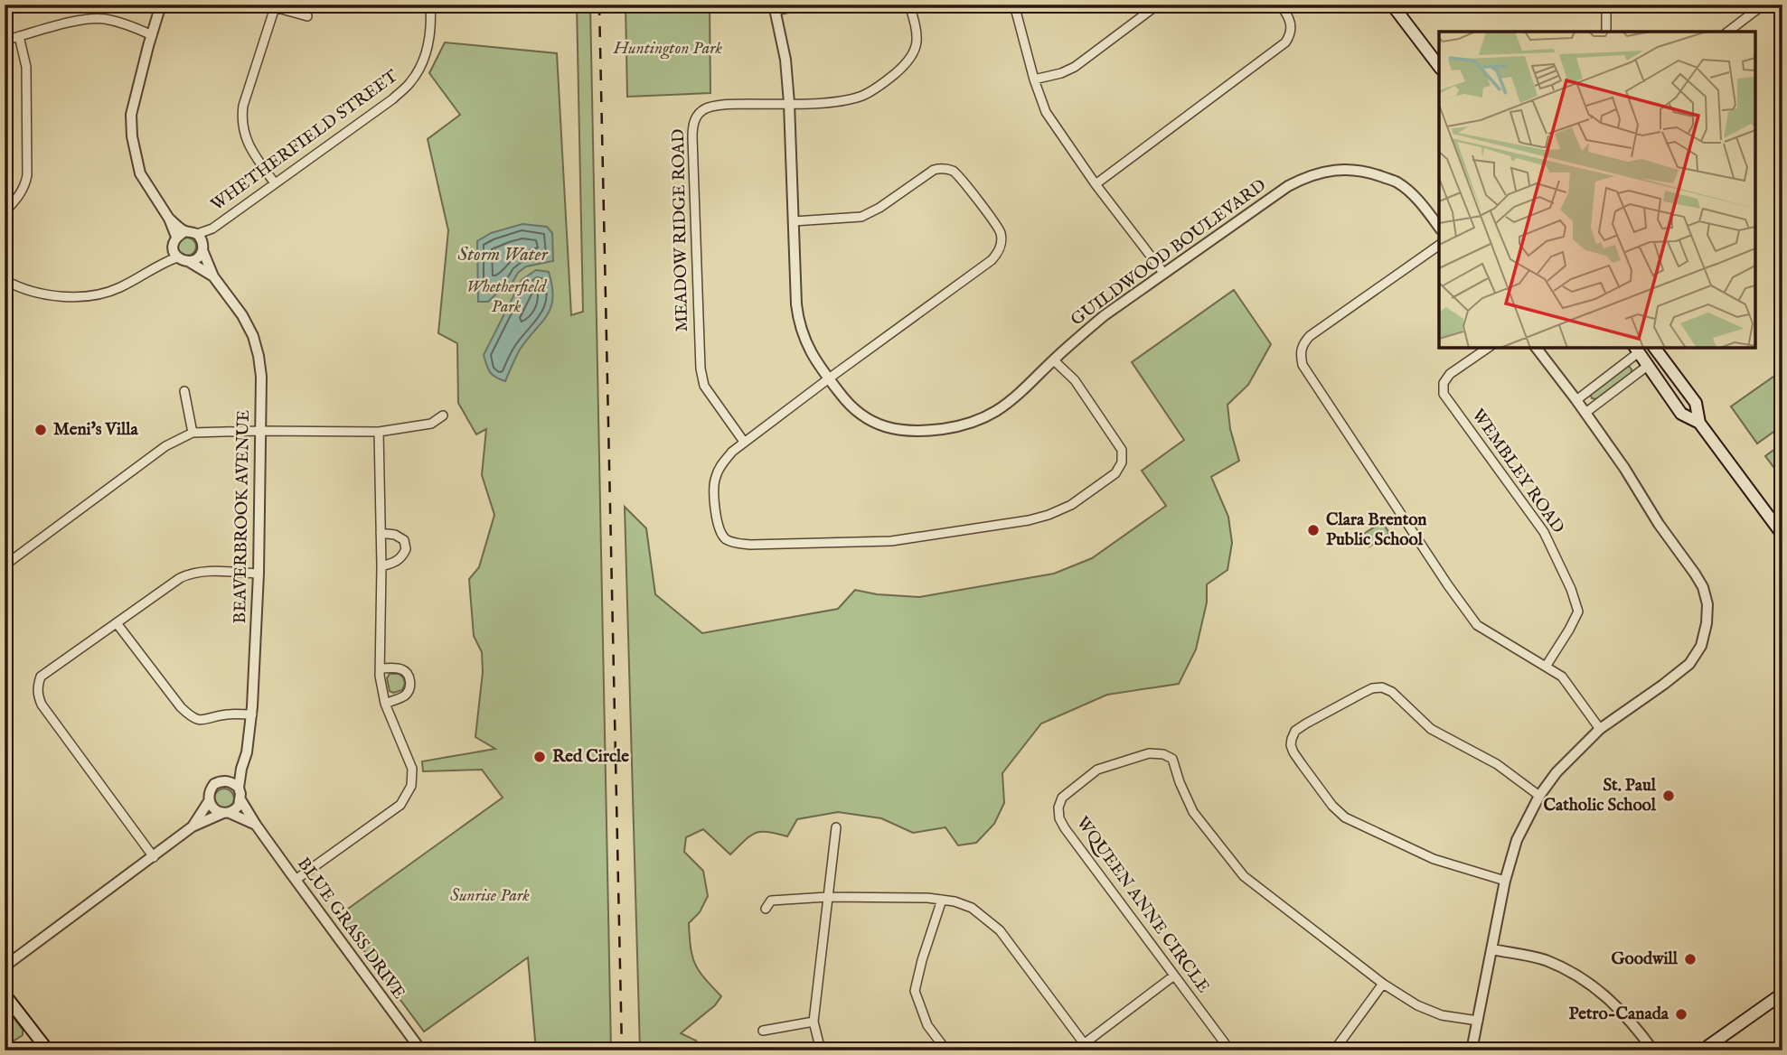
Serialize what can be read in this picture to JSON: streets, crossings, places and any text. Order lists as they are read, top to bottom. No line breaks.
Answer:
{"streets":{"street":["WHETHERFIELD STREET","MEADOW RIDGE ROAD","GUILDWOOD BOULEVARD","WEMBLEY ROAD","BEAVERBROOK AVENUE","WQUEEN ANNE CIRCLE","BLUE GRASS DRIVE"]},"crossings":[["WHETHERFIELD STREET","BEAVERBROOK AVENUE"],["MEADOW RIDGE ROAD","GUILDWOOD BOULEVARD"],["BEAVERBROOK AVENUE","BLUE GRASS DRIVE"]],"water":["Storm Water"],"parks":["Huntington Park","Whetherfield Park","Sunrise Park"],"places":["Meni's Villa","Clara Brenton Public School","Red Circle","St. Paul Catholic School","Goodwill","Petro-Canada"]}
